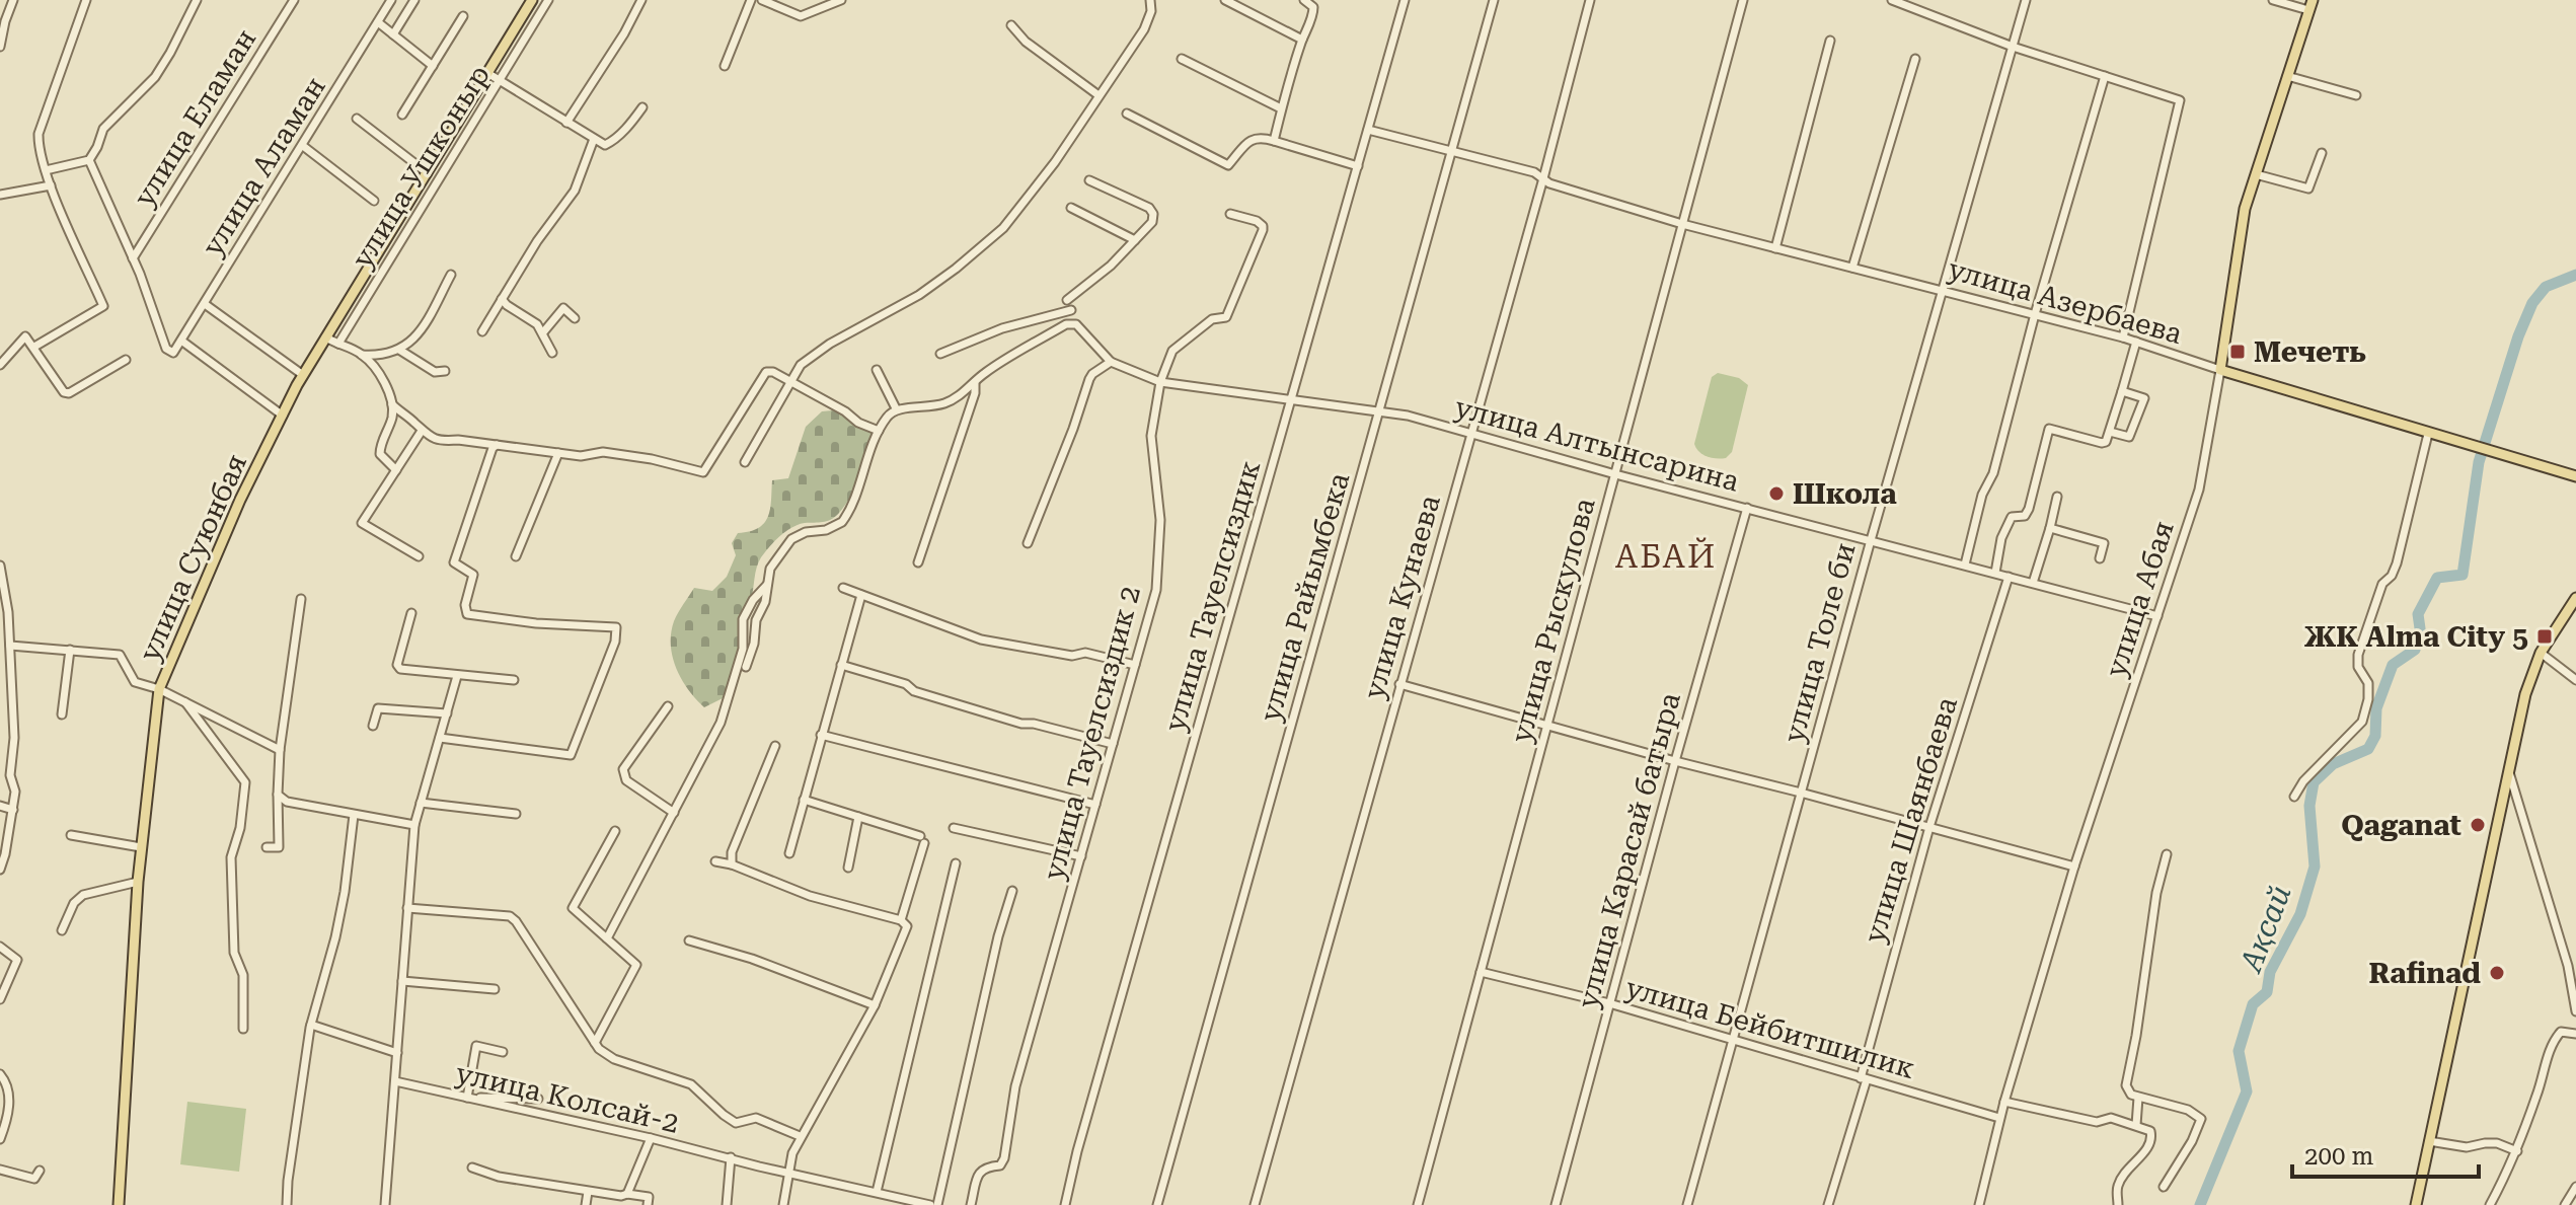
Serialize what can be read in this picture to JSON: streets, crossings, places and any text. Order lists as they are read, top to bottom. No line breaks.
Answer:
{"streets":{"main road":["улица Азербаева","улица Суюнбая","улица Абая"],"street":["улица Еламан","улица Аламан","улица Ушконыр","улица Алтынсарина","улица Тауелсиздик","улица Райымбека","улица Кунаева","улица Рыскулова","улица Толе би","улица Тауелсиздик 2","улица Шаянбаева","улица Карасай батыра","улица Бейбитшилик","улица Колсай-2"]},"crossings":[["улица Еламан","улица Аламан"],["улица Азербаева","улица Тауелсиздик"],["улица Азербаева","улица Райымбека"],["улица Азербаева","улица Кунаева"],["улица Азербаева","улица Абая"],["улица Азербаева","улица Рыскулова"],["улица Азербаева","улица Толе би"],["улица Алтынсарина","улица Тауелсиздик"],["улица Алтынсарина","улица Райымбека"],["улица Алтынсарина","улица Кунаева"],["улица Алтынсарина","улица Абая"],["улица Алтынсарина","улица Рыскулова"],["улица Алтынсарина","улица Толе би"],["улица Алтынсарина","улица Тауелсиздик 2"],["улица Алтынсарина","улица Шаянбаева"],["улица Алтынсарина","улица Карасай батыра"],["улица Абая","улица Бейбитшилик"],["улица Рыскулова","улица Бейбитшилик"],["улица Толе би","улица Бейбитшилик"],["улица Шаянбаева","улица Бейбитшилик"],["улица Карасай батыра","улица Бейбитшилик"]],"districts":["АБАЙ"],"water":["Ақсай"],"places":{"transit":["Мечеть","ЖК Alma City 5"],"other":["Школа","Qaganat","Rafinad"]},"scale_bar":"200 m"}
